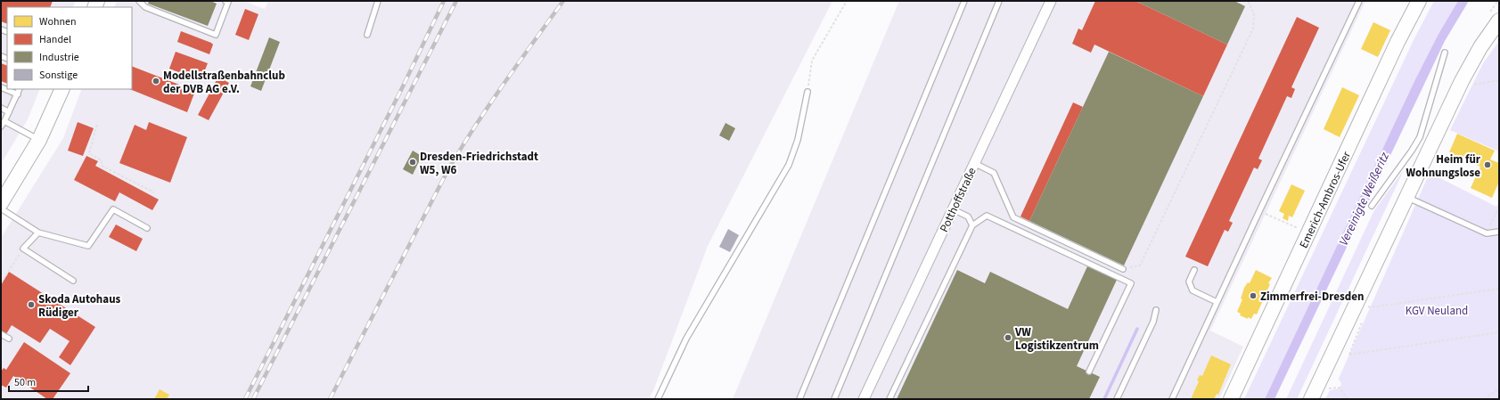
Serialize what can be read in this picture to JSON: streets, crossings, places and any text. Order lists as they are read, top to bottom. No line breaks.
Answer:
{"streets":{"main road":["Emerich-Ambros-Ufer"],"street":["Potthoffstraße"]},"water":["Vereinigte Weißeritz"],"parks":["KGV Neuland"],"places":["Modellstraßenbahnclub der DVB AG e.V.","Dresden-Friedrichstadt W5, W6","Heim für Wohnungslose","Zimmerfrei-Dresden","Skoda Autohaus Rüdiger","VW Logistikzentrum"],"legend":["Wohnen","Handel","Industrie","Sonstige"],"scale_bar":"50 m"}
